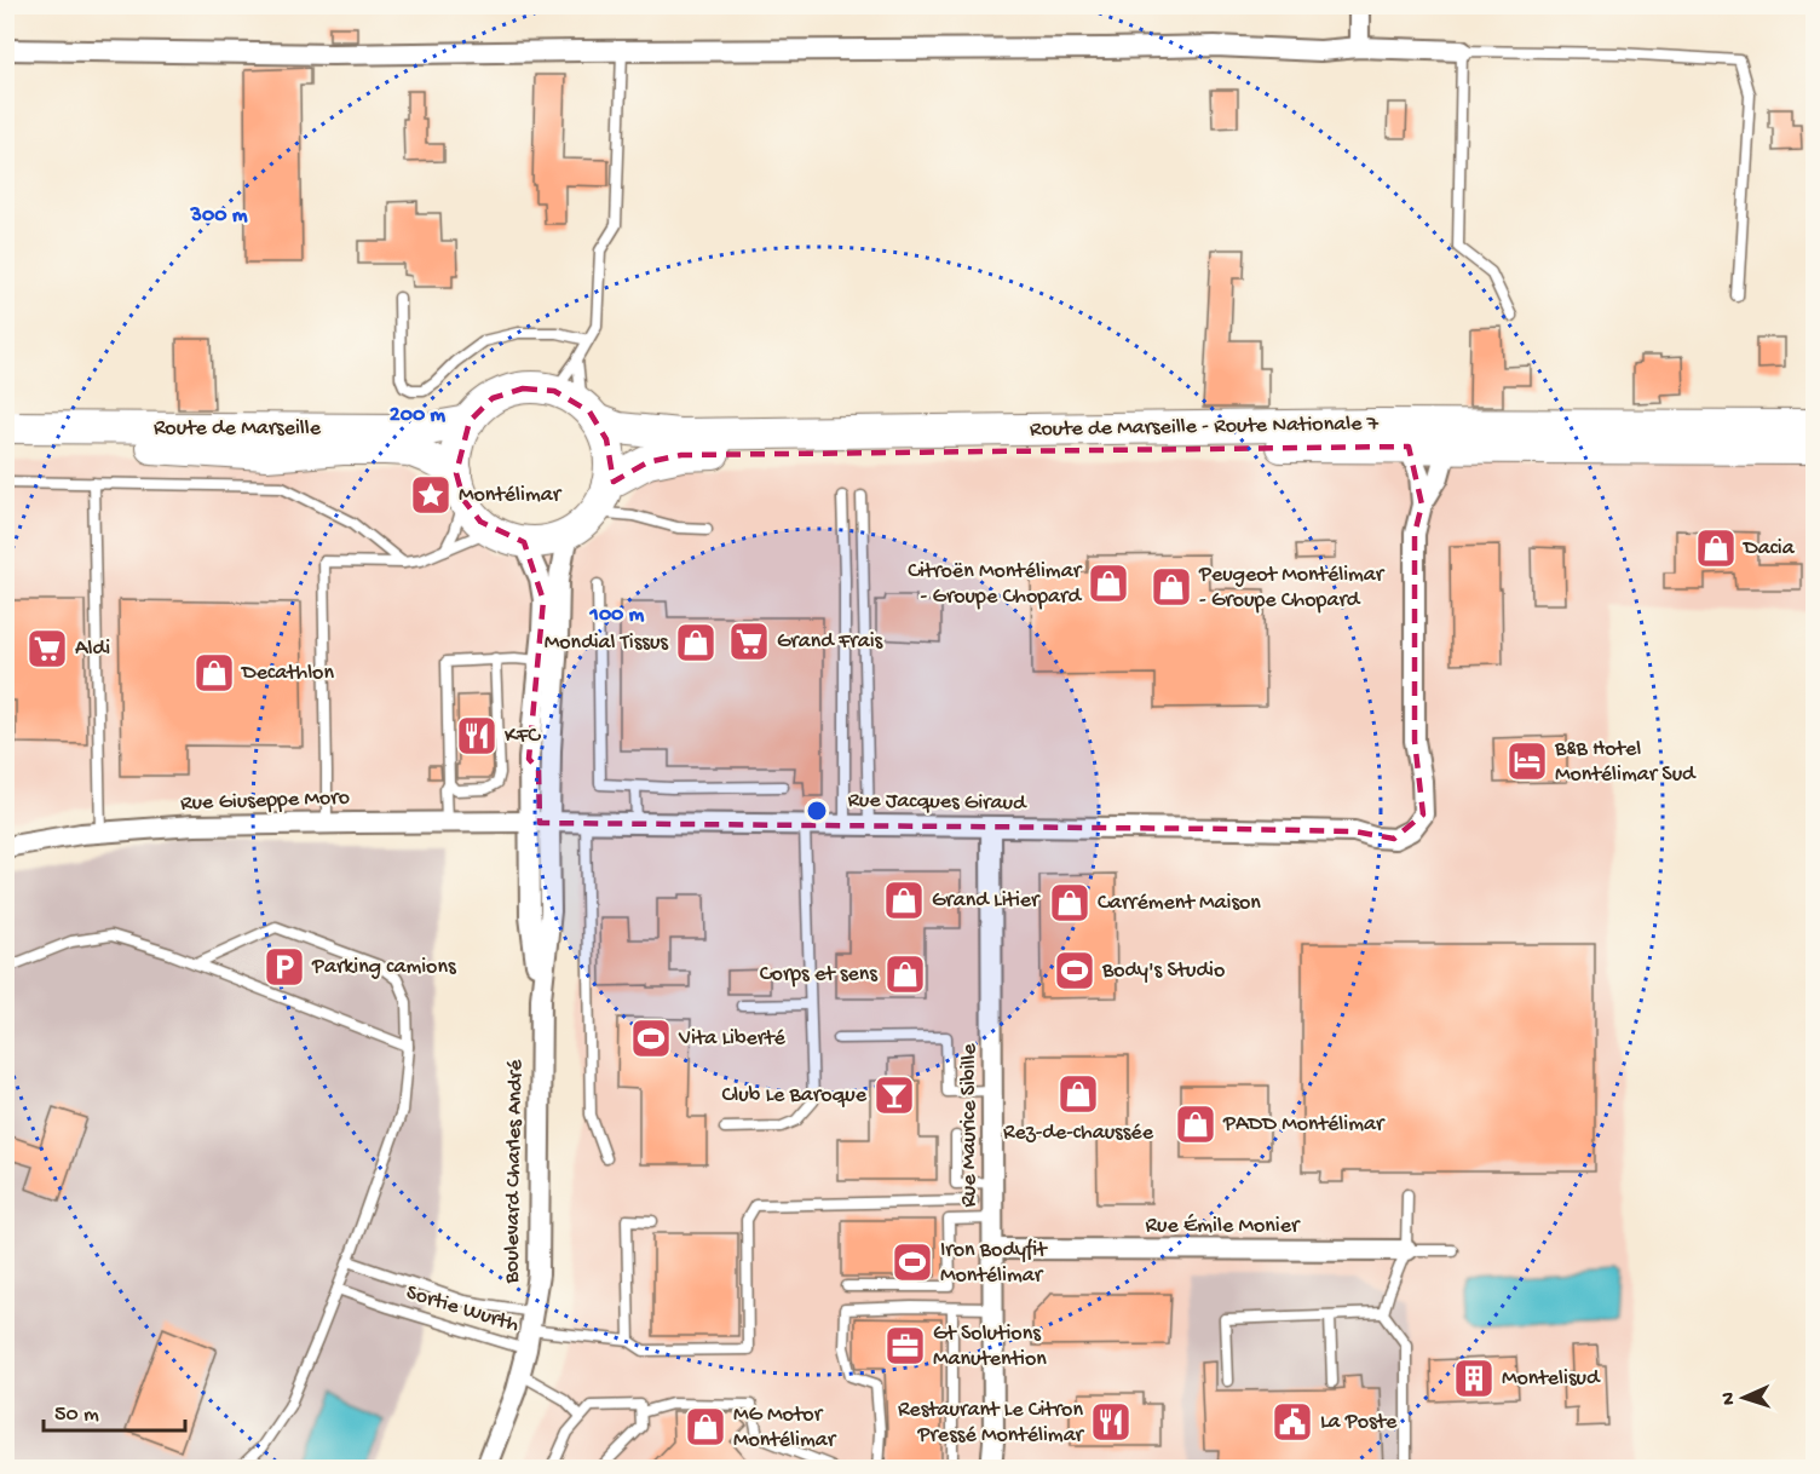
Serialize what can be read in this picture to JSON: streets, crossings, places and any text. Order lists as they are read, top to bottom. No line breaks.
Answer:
{"streets":{"main road":["Route de Marseille - Route Nationale 7","Route de Marseille"],"street":["Rue Giuseppe Moro","Rue Jacques Giraud","Rue Maurice Sibille","Boulevard Charles André","Rue Émile Monier"],"lane":["Sortie Wurth"]},"crossings":[["Route de Marseille - Route Nationale 7","Route de Marseille"],["Route de Marseille - Route Nationale 7","Boulevard Charles André"],["Route de Marseille","Boulevard Charles André"],["Rue Giuseppe Moro","Rue Jacques Giraud"],["Rue Giuseppe Moro","Boulevard Charles André"],["Rue Jacques Giraud","Rue Maurice Sibille"],["Rue Jacques Giraud","Boulevard Charles André"],["Rue Maurice Sibille","Rue Émile Monier"],["Boulevard Charles André","Sortie Wurth"]],"places":{"place":["Montélimar"],"shop":["Dacia","Citroën Montélimar - Groupe Chopard","Peugeot Montélimar - Groupe Chopard","Mondial Tissus","Decathlon","Grand Litier","Carrément Maison","Corps et sens","Rez-de-chaussée","PADD Montélimar","MG Motor Montélimar"],"supermarket":["Grand Frais","Aldi"],"restaurant":["KFC","Restaurant Le Citron Pressé Montélimar"],"hotel":["B&B Hotel Montélimar Sud"],"parking":["Parking camions"],"sports":["Body's Studio","Vita Liberté","Iron Bodyfit Montélimar"],"bar":["Club Le Baroque"],"office":["Gt Solutions Manutention"],"building":["Montelisud"],"public building":["La Poste"]},"scale_bar":"50 m","north":"left","rings":["300 m","200 m","100 m"]}
